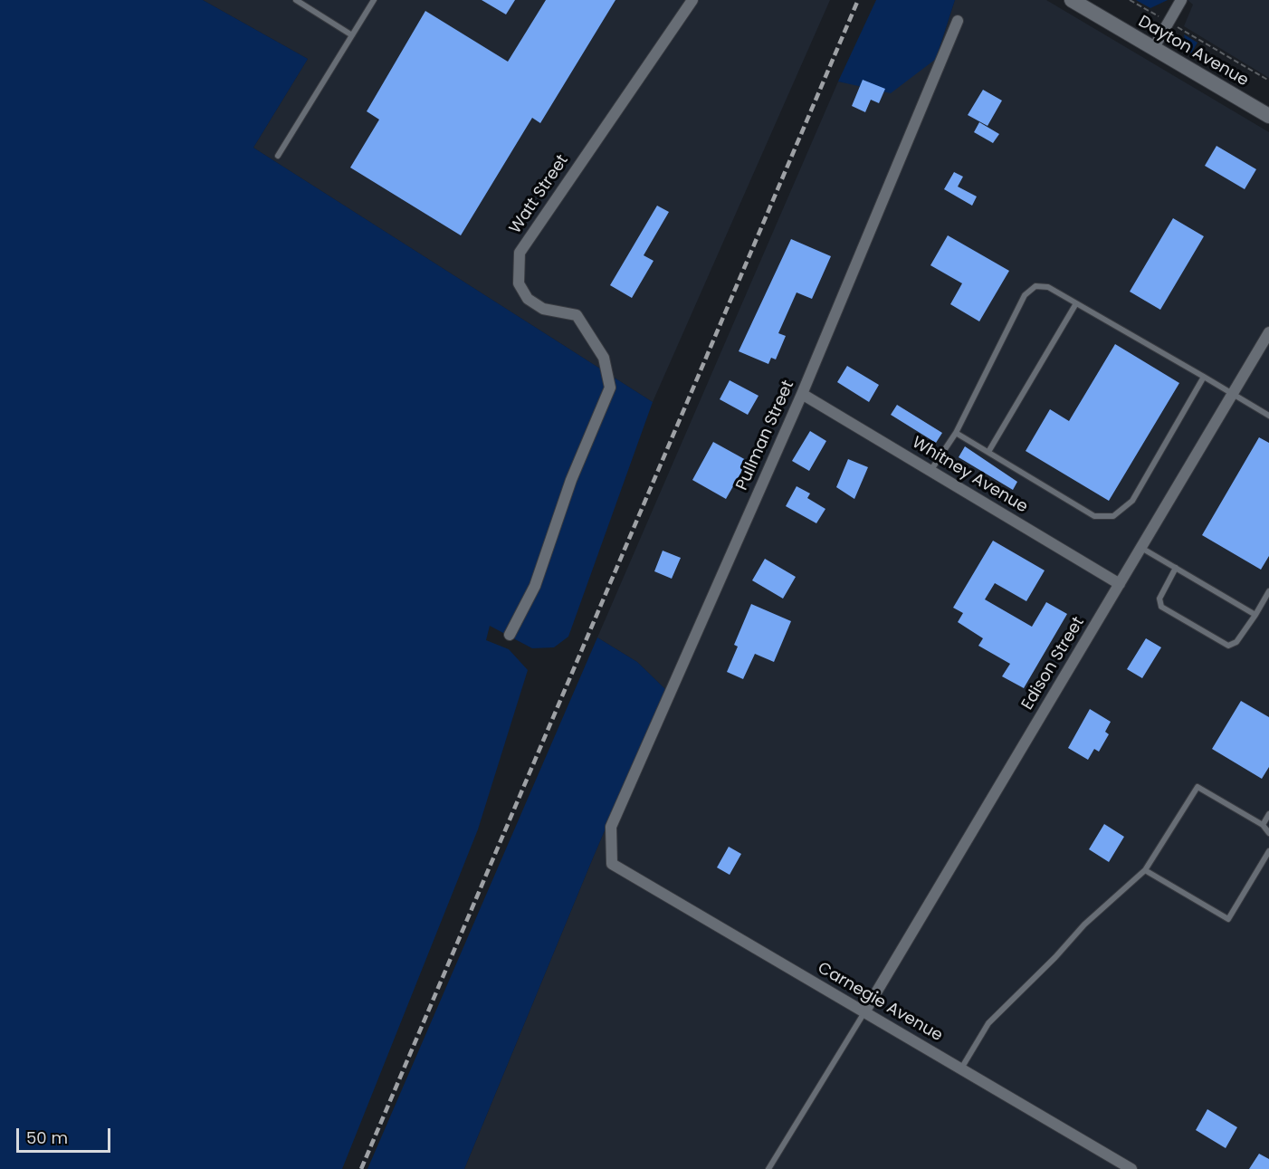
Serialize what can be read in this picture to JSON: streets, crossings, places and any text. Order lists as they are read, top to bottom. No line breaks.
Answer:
{"streets":{"main road":["Dayton Avenue"],"street":["Watt Street","Pullman Street","Whitney Avenue","Edison Street","Carnegie Avenue"]},"crossings":[["Pullman Street","Whitney Avenue"],["Pullman Street","Carnegie Avenue"],["Whitney Avenue","Edison Street"],["Edison Street","Carnegie Avenue"]],"scale_bar":"50 m"}
